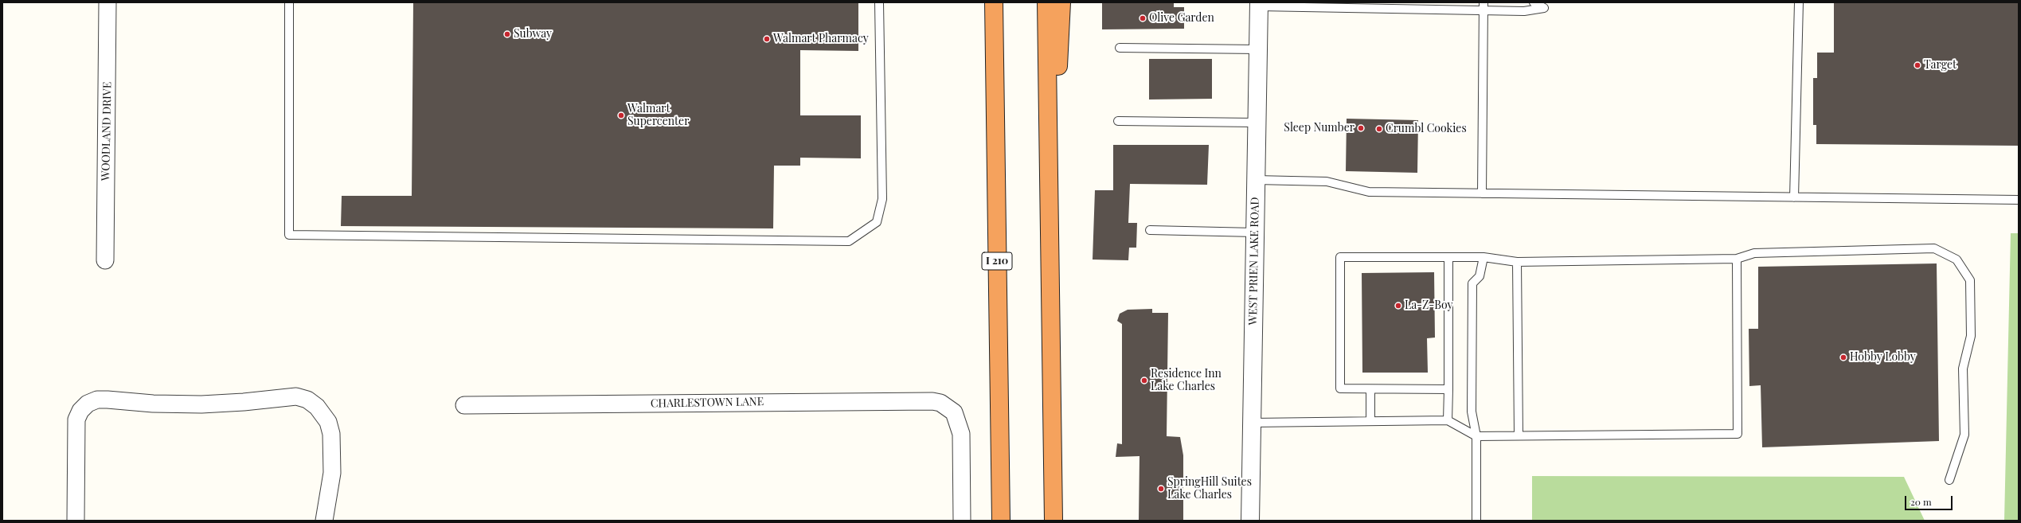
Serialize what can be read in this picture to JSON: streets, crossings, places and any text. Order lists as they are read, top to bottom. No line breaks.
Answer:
{"streets":{"highway":["I 210"],"street":["WOODLAND DRIVE","WEST PRIEN LAKE ROAD","CHARLESTOWN LANE"]},"places":["Olive Garden","Subway","Walmart Pharmacy","Target","Walmart Supercenter","Sleep Number","Crumbl Cookies","La-Z-Boy","Hobby Lobby","Residence Inn Lake Charles","SpringHill Suites Lake Charles"],"scale_bar":"20 m"}
